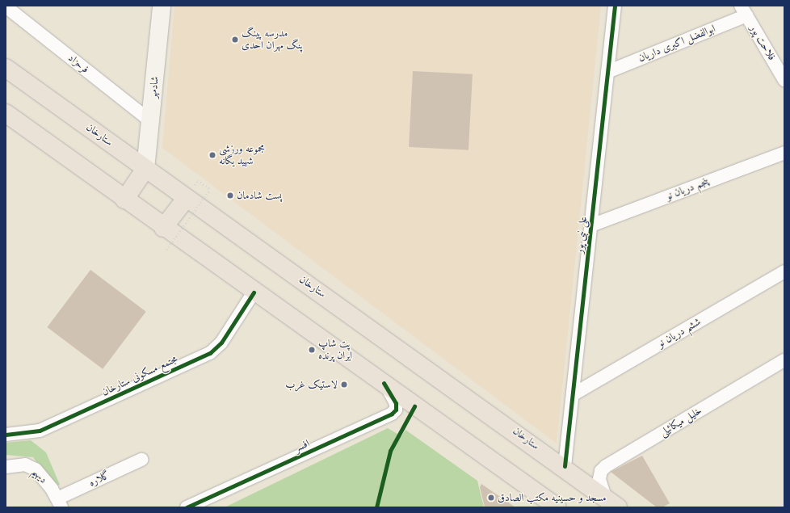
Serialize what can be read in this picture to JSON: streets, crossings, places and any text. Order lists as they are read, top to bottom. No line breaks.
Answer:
{"streets":{"main road":["شادمهر","ستارخان"],"street":["فلاحت پور","ابوالفضل اکبری داریان","فرحزاد","پنجم دریان‌ نو","علی نبی پور","ششم دریان نو","مجتمع مسکونی ستارخان","خلیل میکائیلی","افسر","دیهیم","گلاره"]},"crossings":[["فلاحت پور","ابوالفضل اکبری داریان"],["ابوالفضل اکبری داریان","علی نبی پور"],["فرحزاد","شادمهر"],["شادمهر","ستارخان"],["ستارخان","علی نبی پور"],["ستارخان","خلیل میکائیلی"],["پنجم دریان‌ نو","علی نبی پور"],["علی نبی پور","ششم دریان نو"],["دیهیم","گلاره"]],"places":["مدرسه پینگ پنگ مهران احدی","مجموعه ورزشی شهید یگانه","پست شادمان","پت شاپ ایران پرنده","لاستیک غرب","مسجد و حسینیه مکتب الصادق"]}
